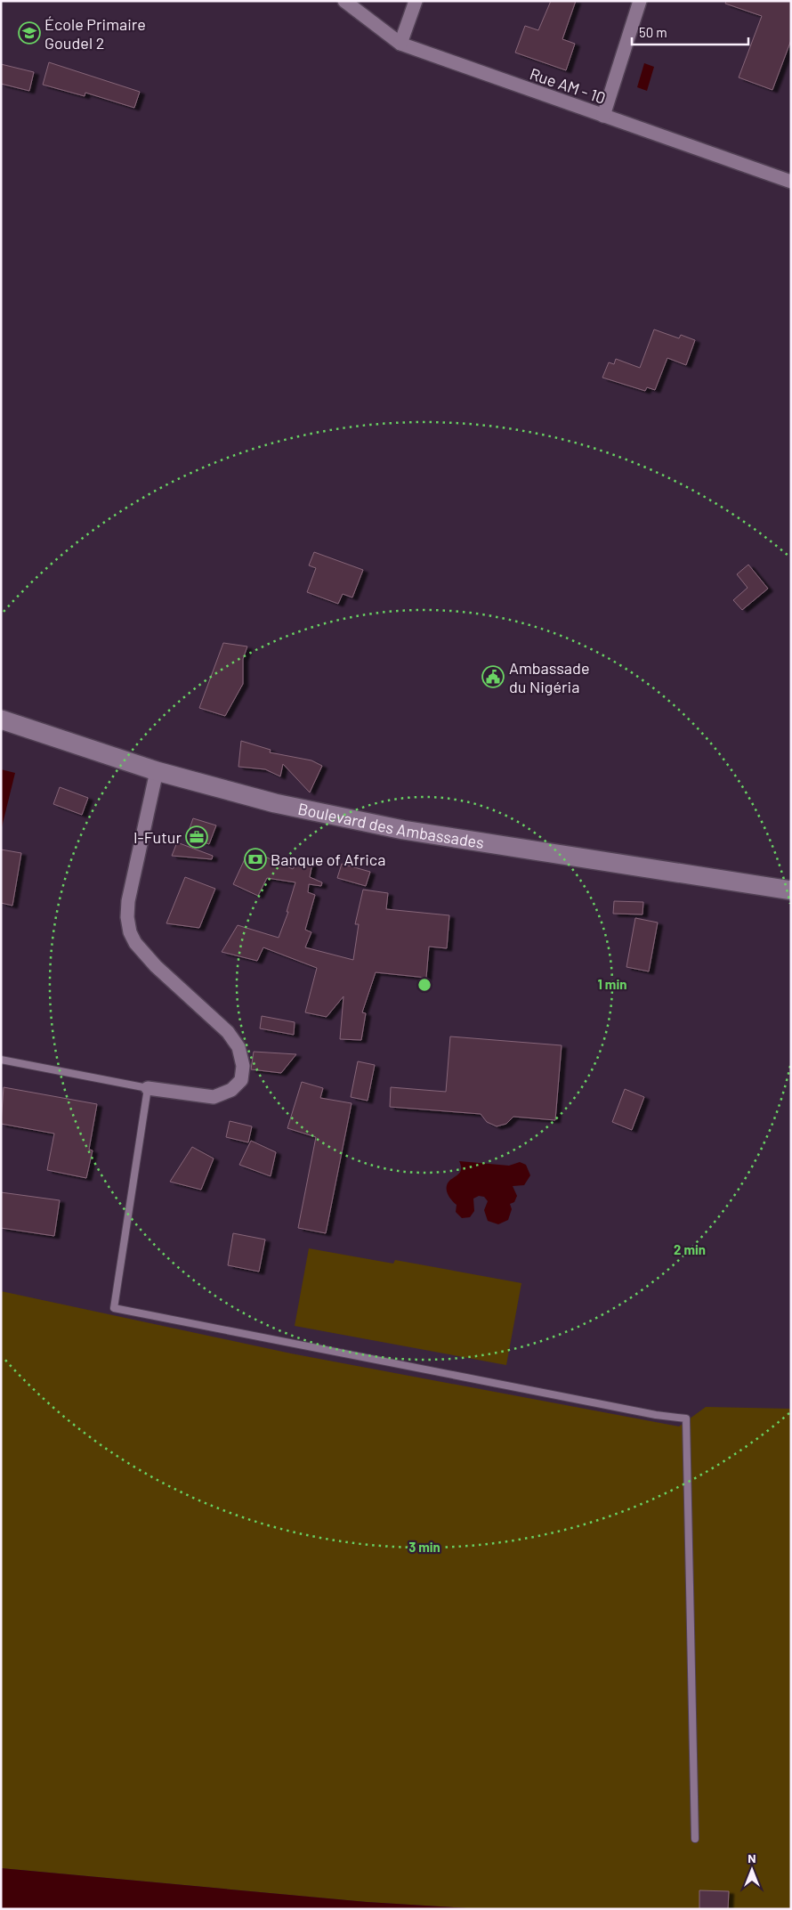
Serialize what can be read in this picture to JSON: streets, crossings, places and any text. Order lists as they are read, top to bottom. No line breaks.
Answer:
{"streets":{"main road":["Boulevard des Ambassades"],"street":["Rue AM - 10"]},"places":{"school or university":["École Primaire Goudel 2"],"public building":["Ambassade du Nigéria"],"office":["I-Futur"],"bank":["Banque of Africa"]},"scale_bar":"50 m","north":"top","rings":["1 min","2 min","3 min"]}
